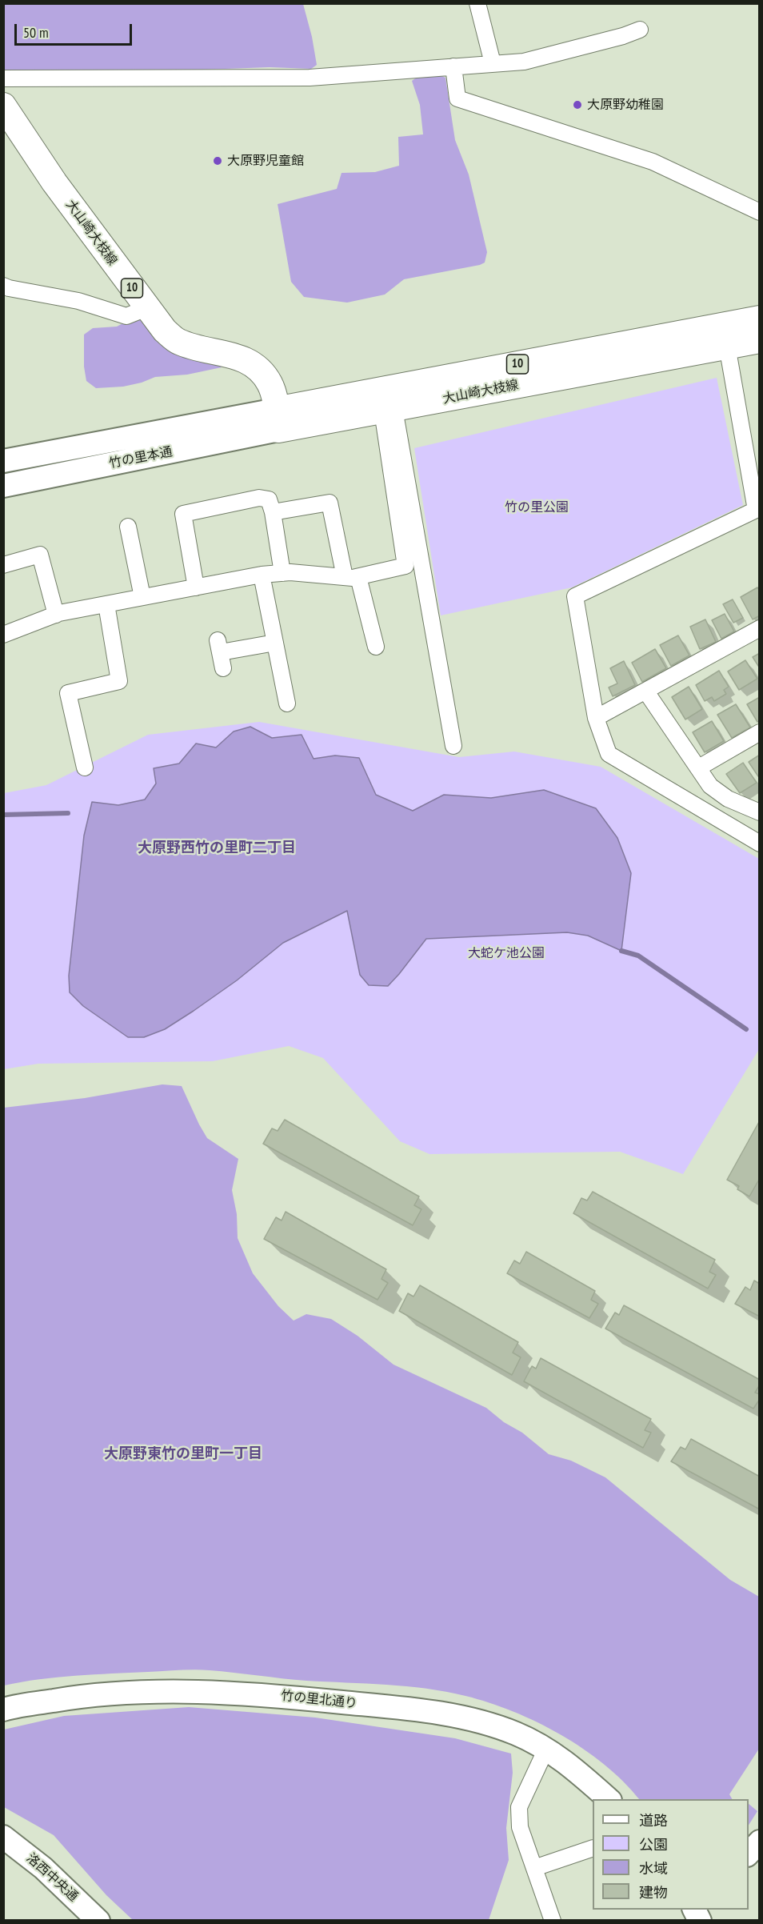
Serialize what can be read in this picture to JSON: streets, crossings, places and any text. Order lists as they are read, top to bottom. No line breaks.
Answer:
{"streets":{"main road":["大山崎大枝線","10"],"street":["竹の里本通","竹の里北通り","洛西中央通"]},"crossings":[["大山崎大枝線","竹の里本通"]],"districts":["大原野西竹の里町二丁目","大原野東竹の里町一丁目"],"parks":["竹の里公園","大蛇ケ池公園"],"places":["大原野幼稚園","大原野児童館"],"legend":["道路","公園","水域","建物"],"scale_bar":"50 m"}
